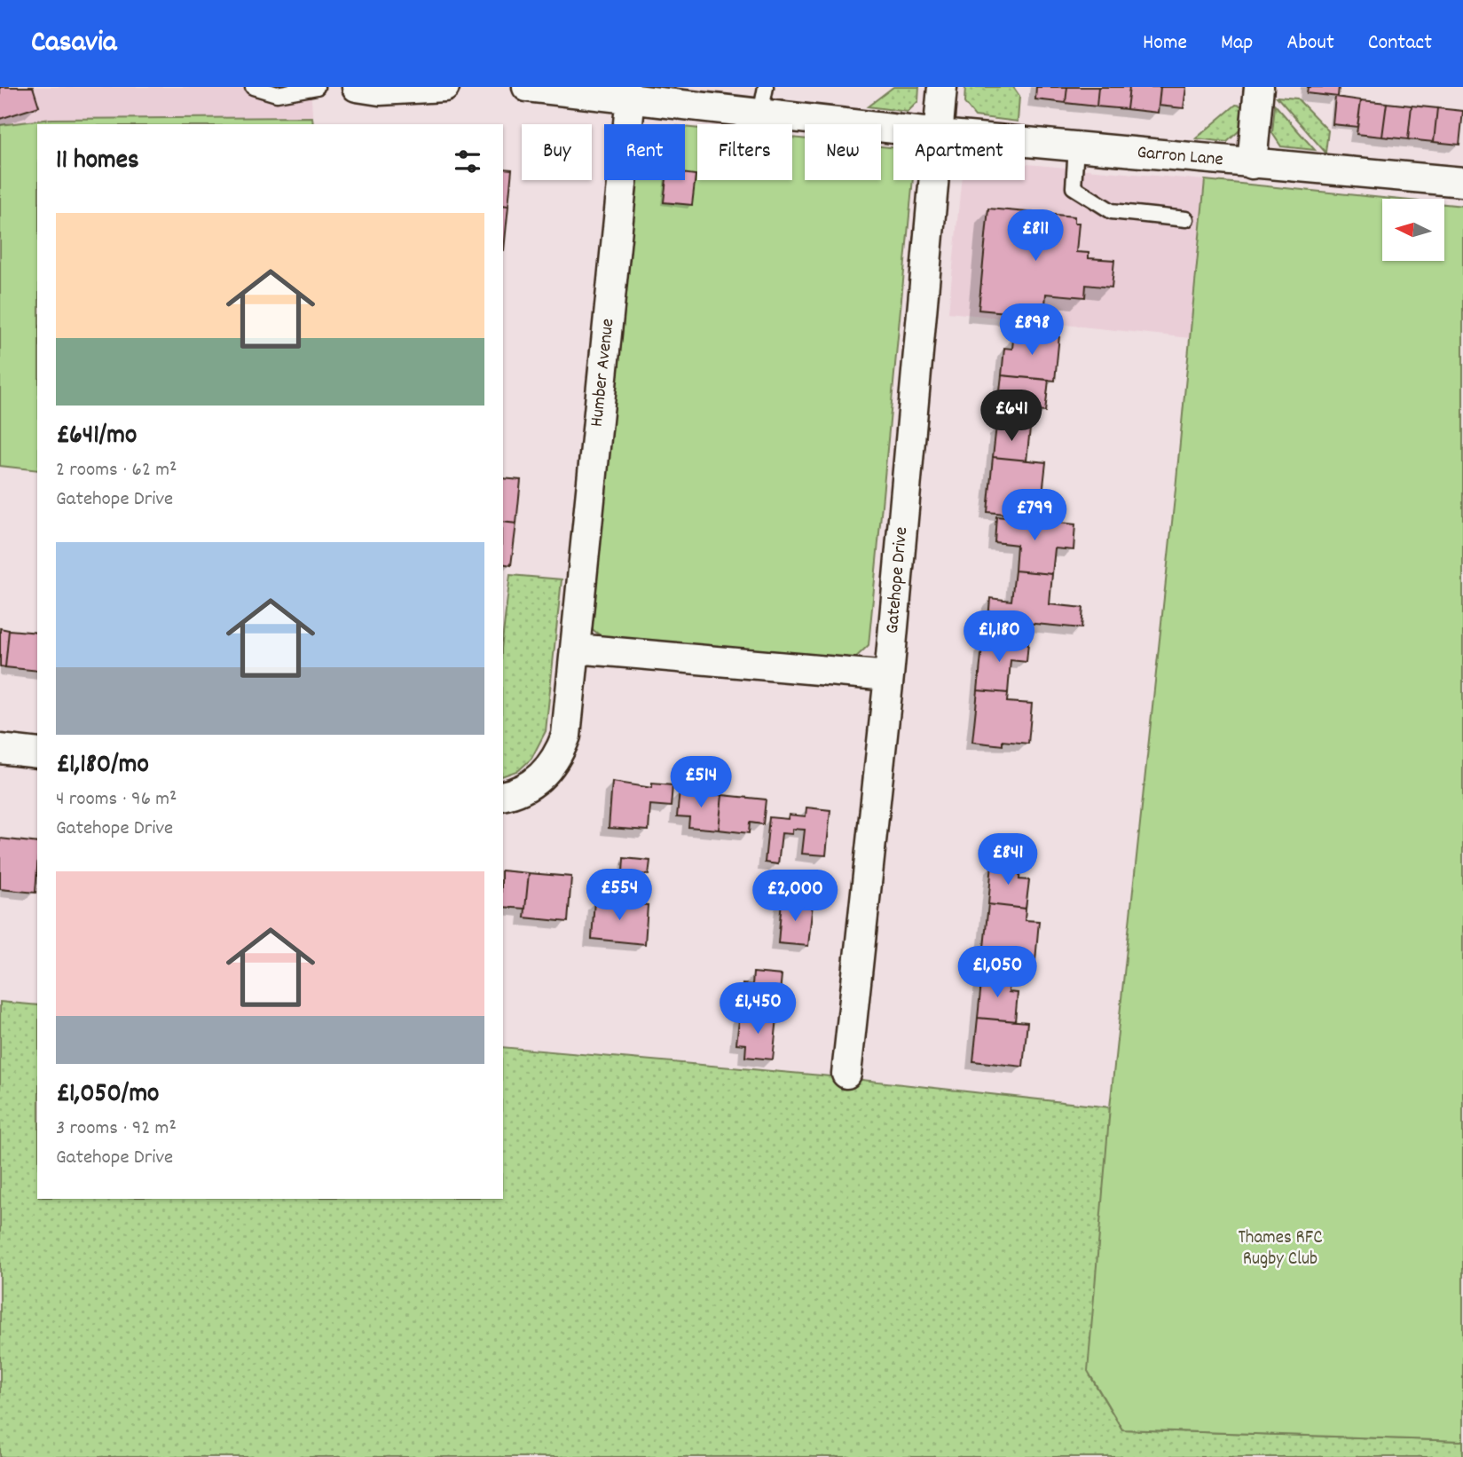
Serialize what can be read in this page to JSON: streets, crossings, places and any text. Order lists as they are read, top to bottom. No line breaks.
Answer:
{"streets":{"street":["Garron Lane","Humber Avenue","Gatehope Drive"]},"crossings":[["Garron Lane","Humber Avenue"]],"parks":["Thames RFC Rugby Club"],"north":"left","page":{"header":"Casavia","nav":["Home","Map","About","Contact"],"chip":["Buy","Rent","Filters","New","Apartment"],"heading":"11 homes","list":[{"name":"£641/mo","note":"2 rooms · 62 m² · Gatehope Drive"},{"name":"£1,180/mo","note":"4 rooms · 96 m² · Gatehope Drive"},{"name":"£1,050/mo","note":"3 rooms · 92 m² · Gatehope Drive"}],"price":["£811","£898","£641","£799","£1,180","£514","£841","£554","£2,000","£1,050","£1,450"]}}
